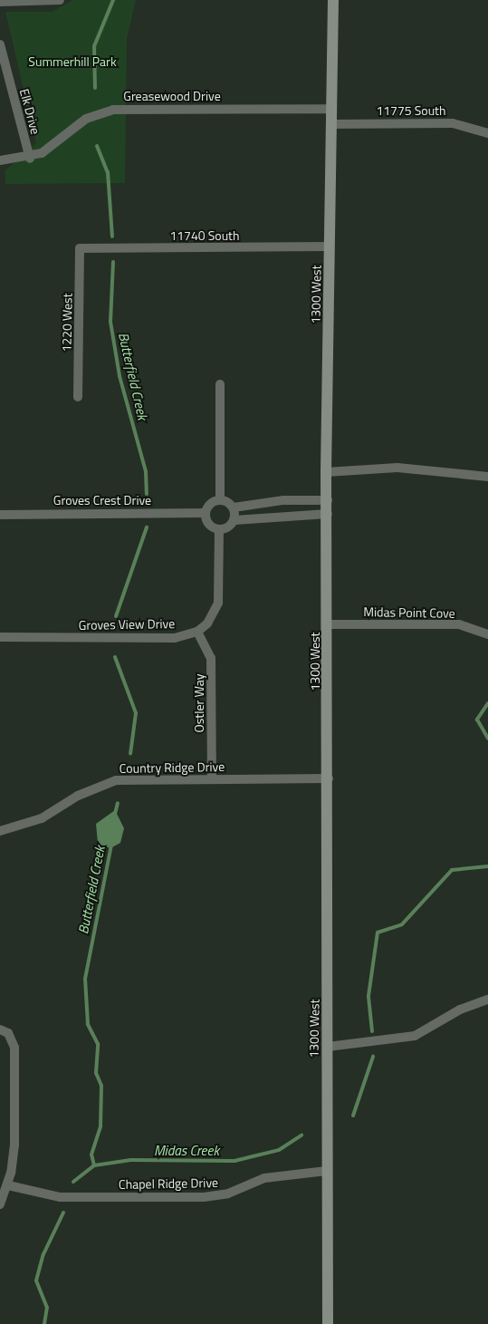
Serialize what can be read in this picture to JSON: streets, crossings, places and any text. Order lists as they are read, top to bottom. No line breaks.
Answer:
{"streets":{"street":["Greasewood Drive","11775 South","Elk Drive","11740 South","1300 West","1220 West","Groves Crest Drive","Midas Point Cove","Groves View Drive","Ostler Way","Country Ridge Drive","Chapel Ridge Drive"]},"crossings":[["Greasewood Drive","Elk Drive"],["Greasewood Drive","1300 West"],["11775 South","1300 West"],["11740 South","1300 West"],["11740 South","1220 West"],["1300 West","Midas Point Cove"],["1300 West","Country Ridge Drive"],["1300 West","Chapel Ridge Drive"],["Groves View Drive","Ostler Way"],["Ostler Way","Country Ridge Drive"]],"water":["Butterfield Creek","Midas Creek"],"parks":["Summerhill Park"]}
